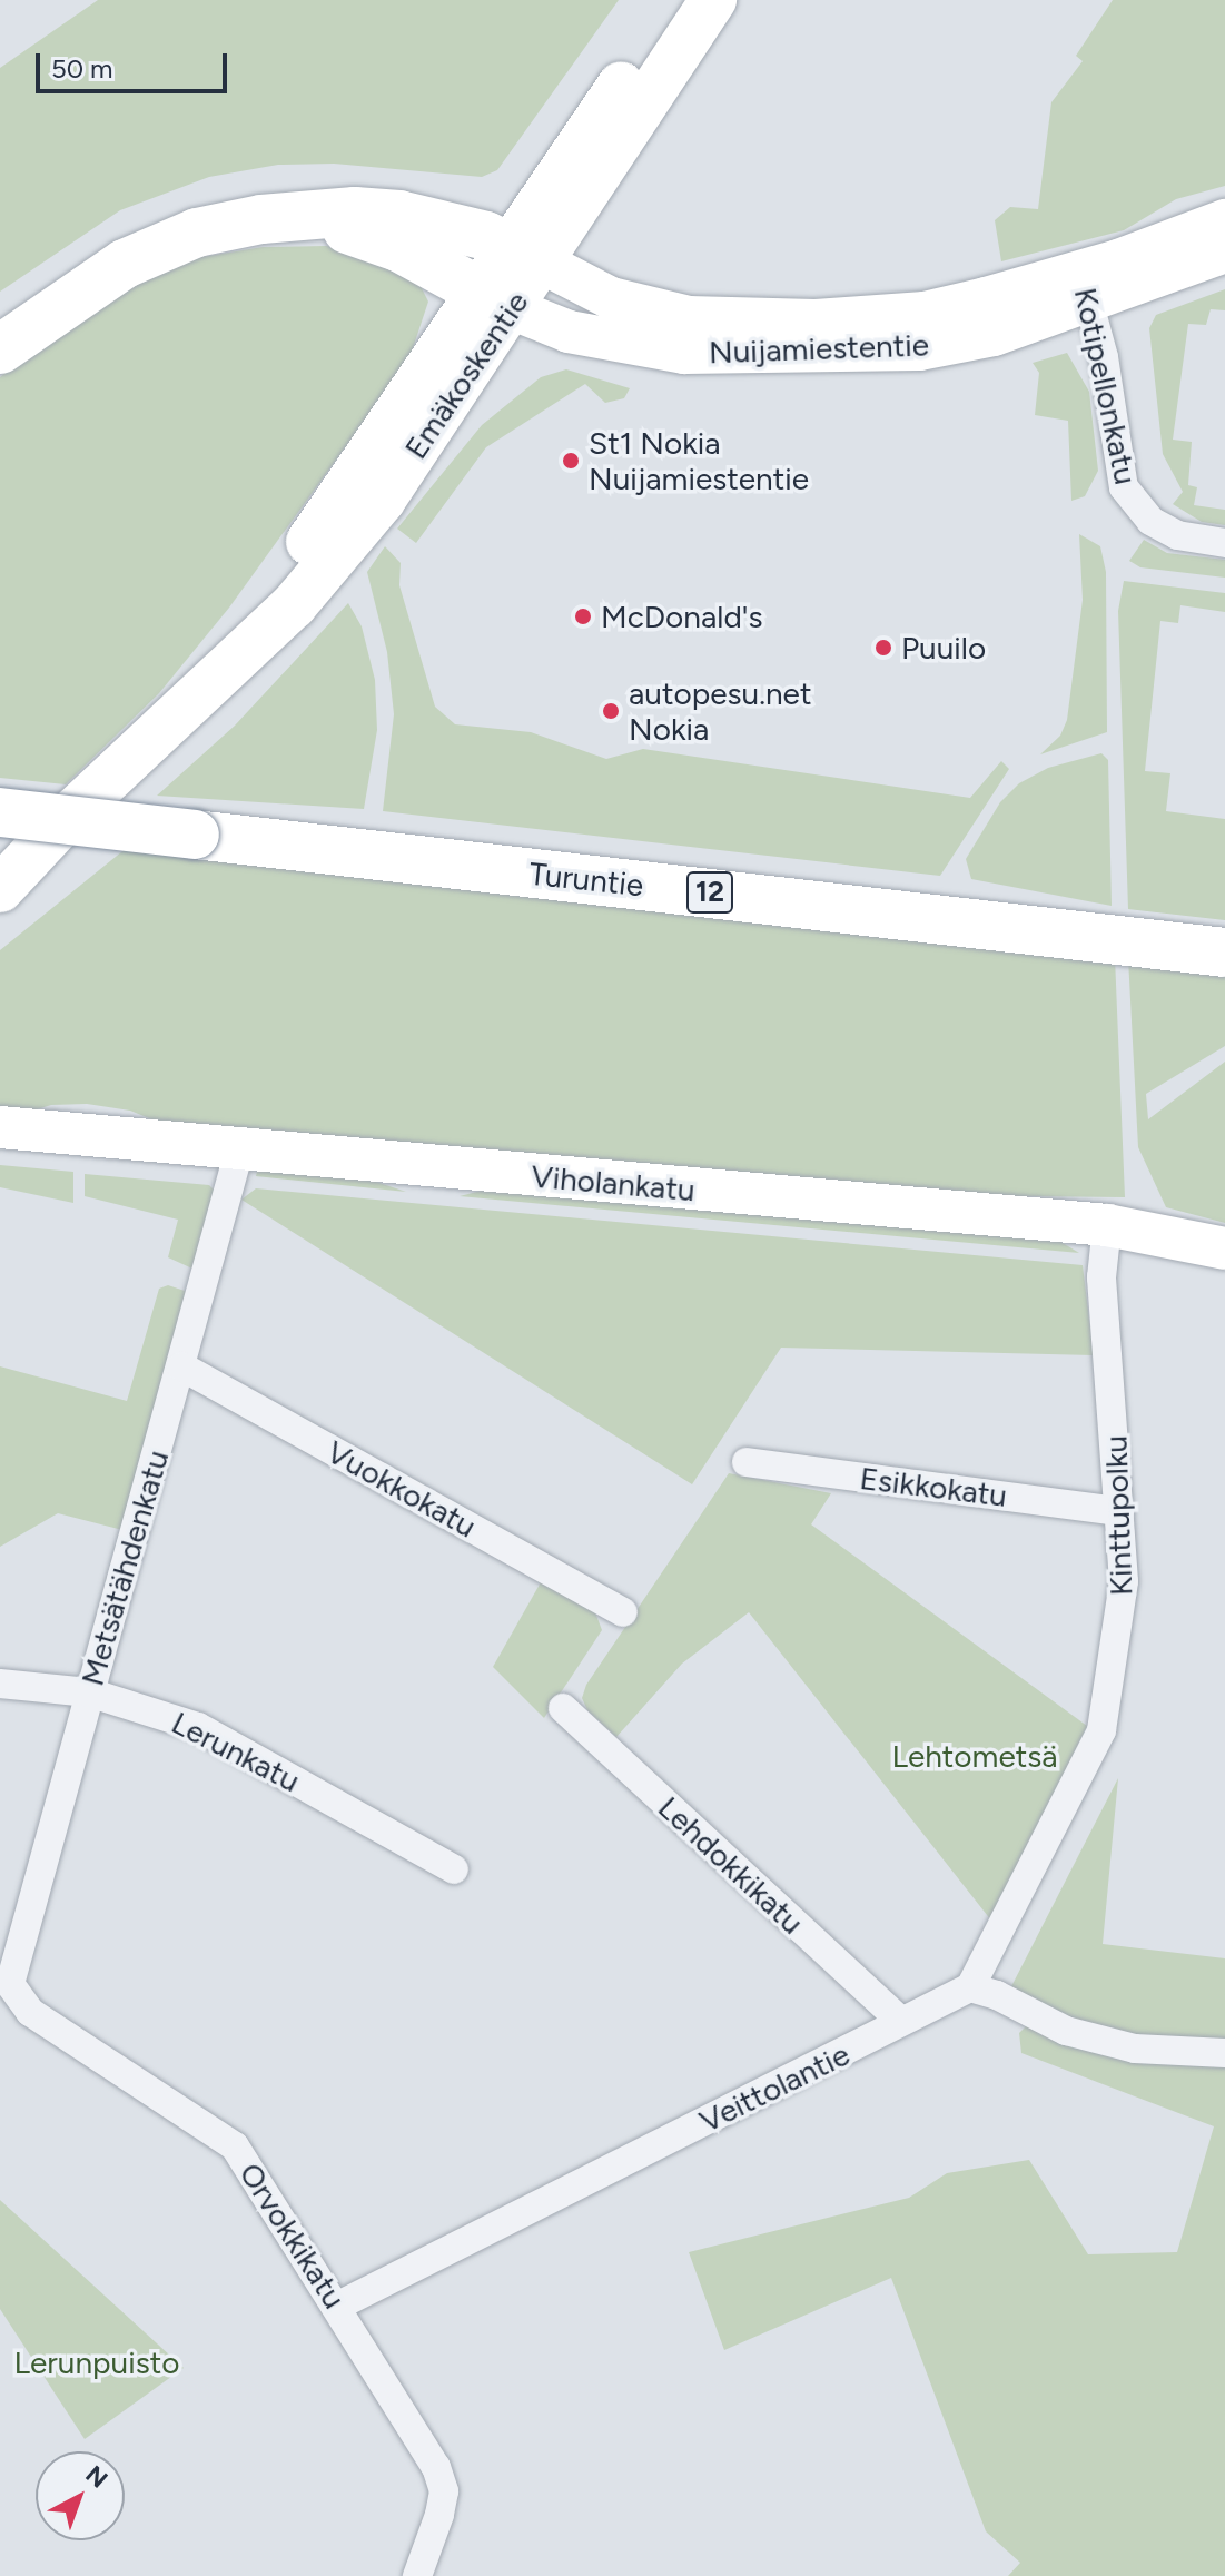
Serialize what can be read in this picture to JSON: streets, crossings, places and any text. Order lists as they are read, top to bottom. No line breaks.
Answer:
{"streets":{"highway":["Turuntie","12"],"main road":["Nuijamiestentie","Emäkoskentie","Viholankatu"],"street":["Kotipellonkatu","Esikkokatu","Vuokkokatu","Kinttupolku","Metsätähdenkatu","Lerunkatu","Lehdokkikatu","Veittolantie","Orvokkikatu"]},"crossings":[["Nuijamiestentie","Emäkoskentie"],["Nuijamiestentie","Kotipellonkatu"],["Viholankatu","Kinttupolku"],["Viholankatu","Metsätähdenkatu"],["Esikkokatu","Kinttupolku"],["Vuokkokatu","Metsätähdenkatu"],["Kinttupolku","Veittolantie"],["Metsätähdenkatu","Lerunkatu"],["Metsätähdenkatu","Orvokkikatu"],["Lehdokkikatu","Veittolantie"],["Veittolantie","Orvokkikatu"]],"parks":["Lehtometsä","Lerunpuisto"],"places":["St1 Nokia Nuijamiestentie","McDonald's","Puuilo","autopesu.net Nokia"],"scale_bar":"50 m","north":"top right"}
